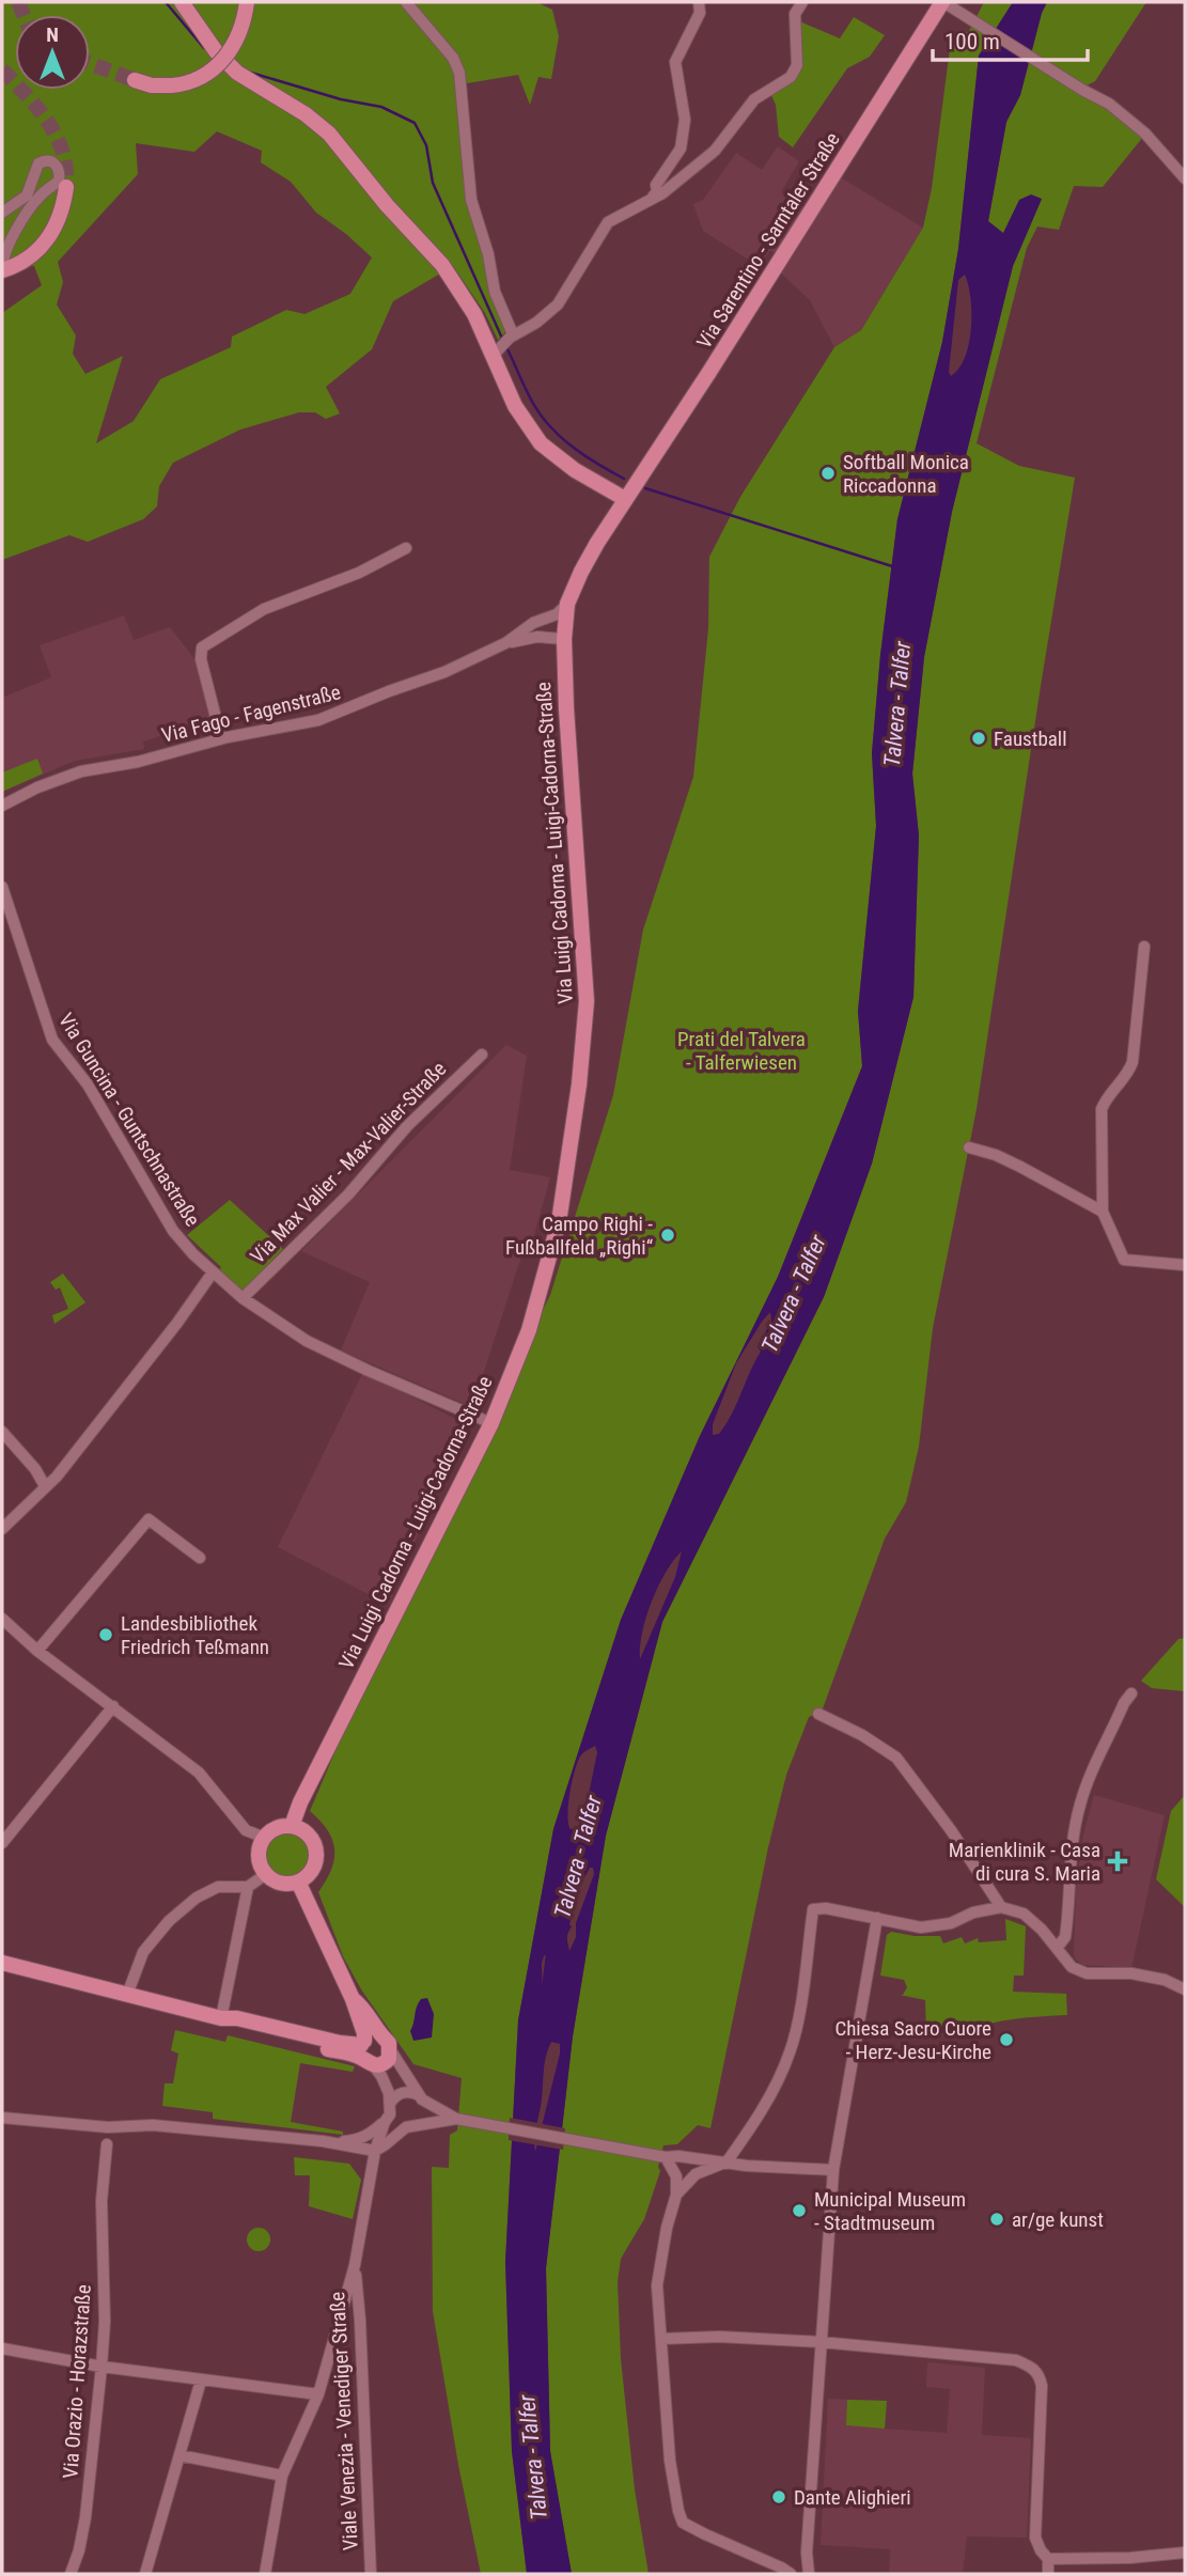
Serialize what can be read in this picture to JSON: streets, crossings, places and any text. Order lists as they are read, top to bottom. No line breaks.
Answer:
{"streets":{"main road":["Via Sarentino - Sarntaler Straße","Via Luigi Cadorna - Luigi-Cadorna-Straße"],"street":["Via Fago - Fagenstraße","Via Guncina - Guntschnastraße","Via Max Valier - Max-Valier-Straße","Via Orazio - Horazstraße","Viale Venezia - Venediger Straße"]},"crossings":[["Via Sarentino - Sarntaler Straße","Via Fago - Fagenstraße"],["Via Sarentino - Sarntaler Straße","Via Luigi Cadorna - Luigi-Cadorna-Straße"],["Via Fago - Fagenstraße","Via Luigi Cadorna - Luigi-Cadorna-Straße"],["Via Luigi Cadorna - Luigi-Cadorna-Straße","Via Guncina - Guntschnastraße"],["Via Guncina - Guntschnastraße","Via Max Valier - Max-Valier-Straße"]],"water":["Talvera - Talfer"],"parks":["Prati del Talvera - Talferwiesen"],"places":{"other":["Softball Monica Riccadonna","Faustball","Campo Righi - Fußballfeld „Righi“","Landesbibliothek Friedrich Teßmann","Chiesa Sacro Cuore - Herz-Jesu-Kirche","Municipal Museum - Stadtmuseum","ar/ge kunst","Dante Alighieri"],"health":["Marienklinik - Casa di cura S. Maria"]},"scale_bar":"100 m","north":"top"}
